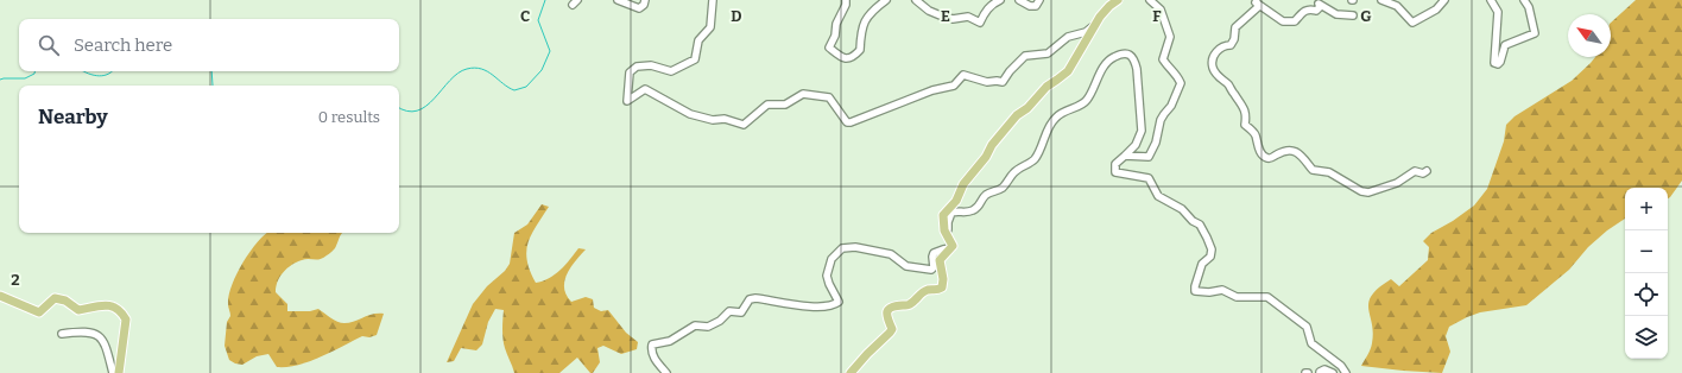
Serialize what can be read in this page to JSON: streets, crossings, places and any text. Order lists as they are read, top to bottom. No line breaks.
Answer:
{"north":"top left","page":{"search":"Search here","heading":["Nearby","0 results"],"map_buttons":["+","−"]},"grid":{"columns":["C","D","E","F","G"],"rows":["2"]}}
